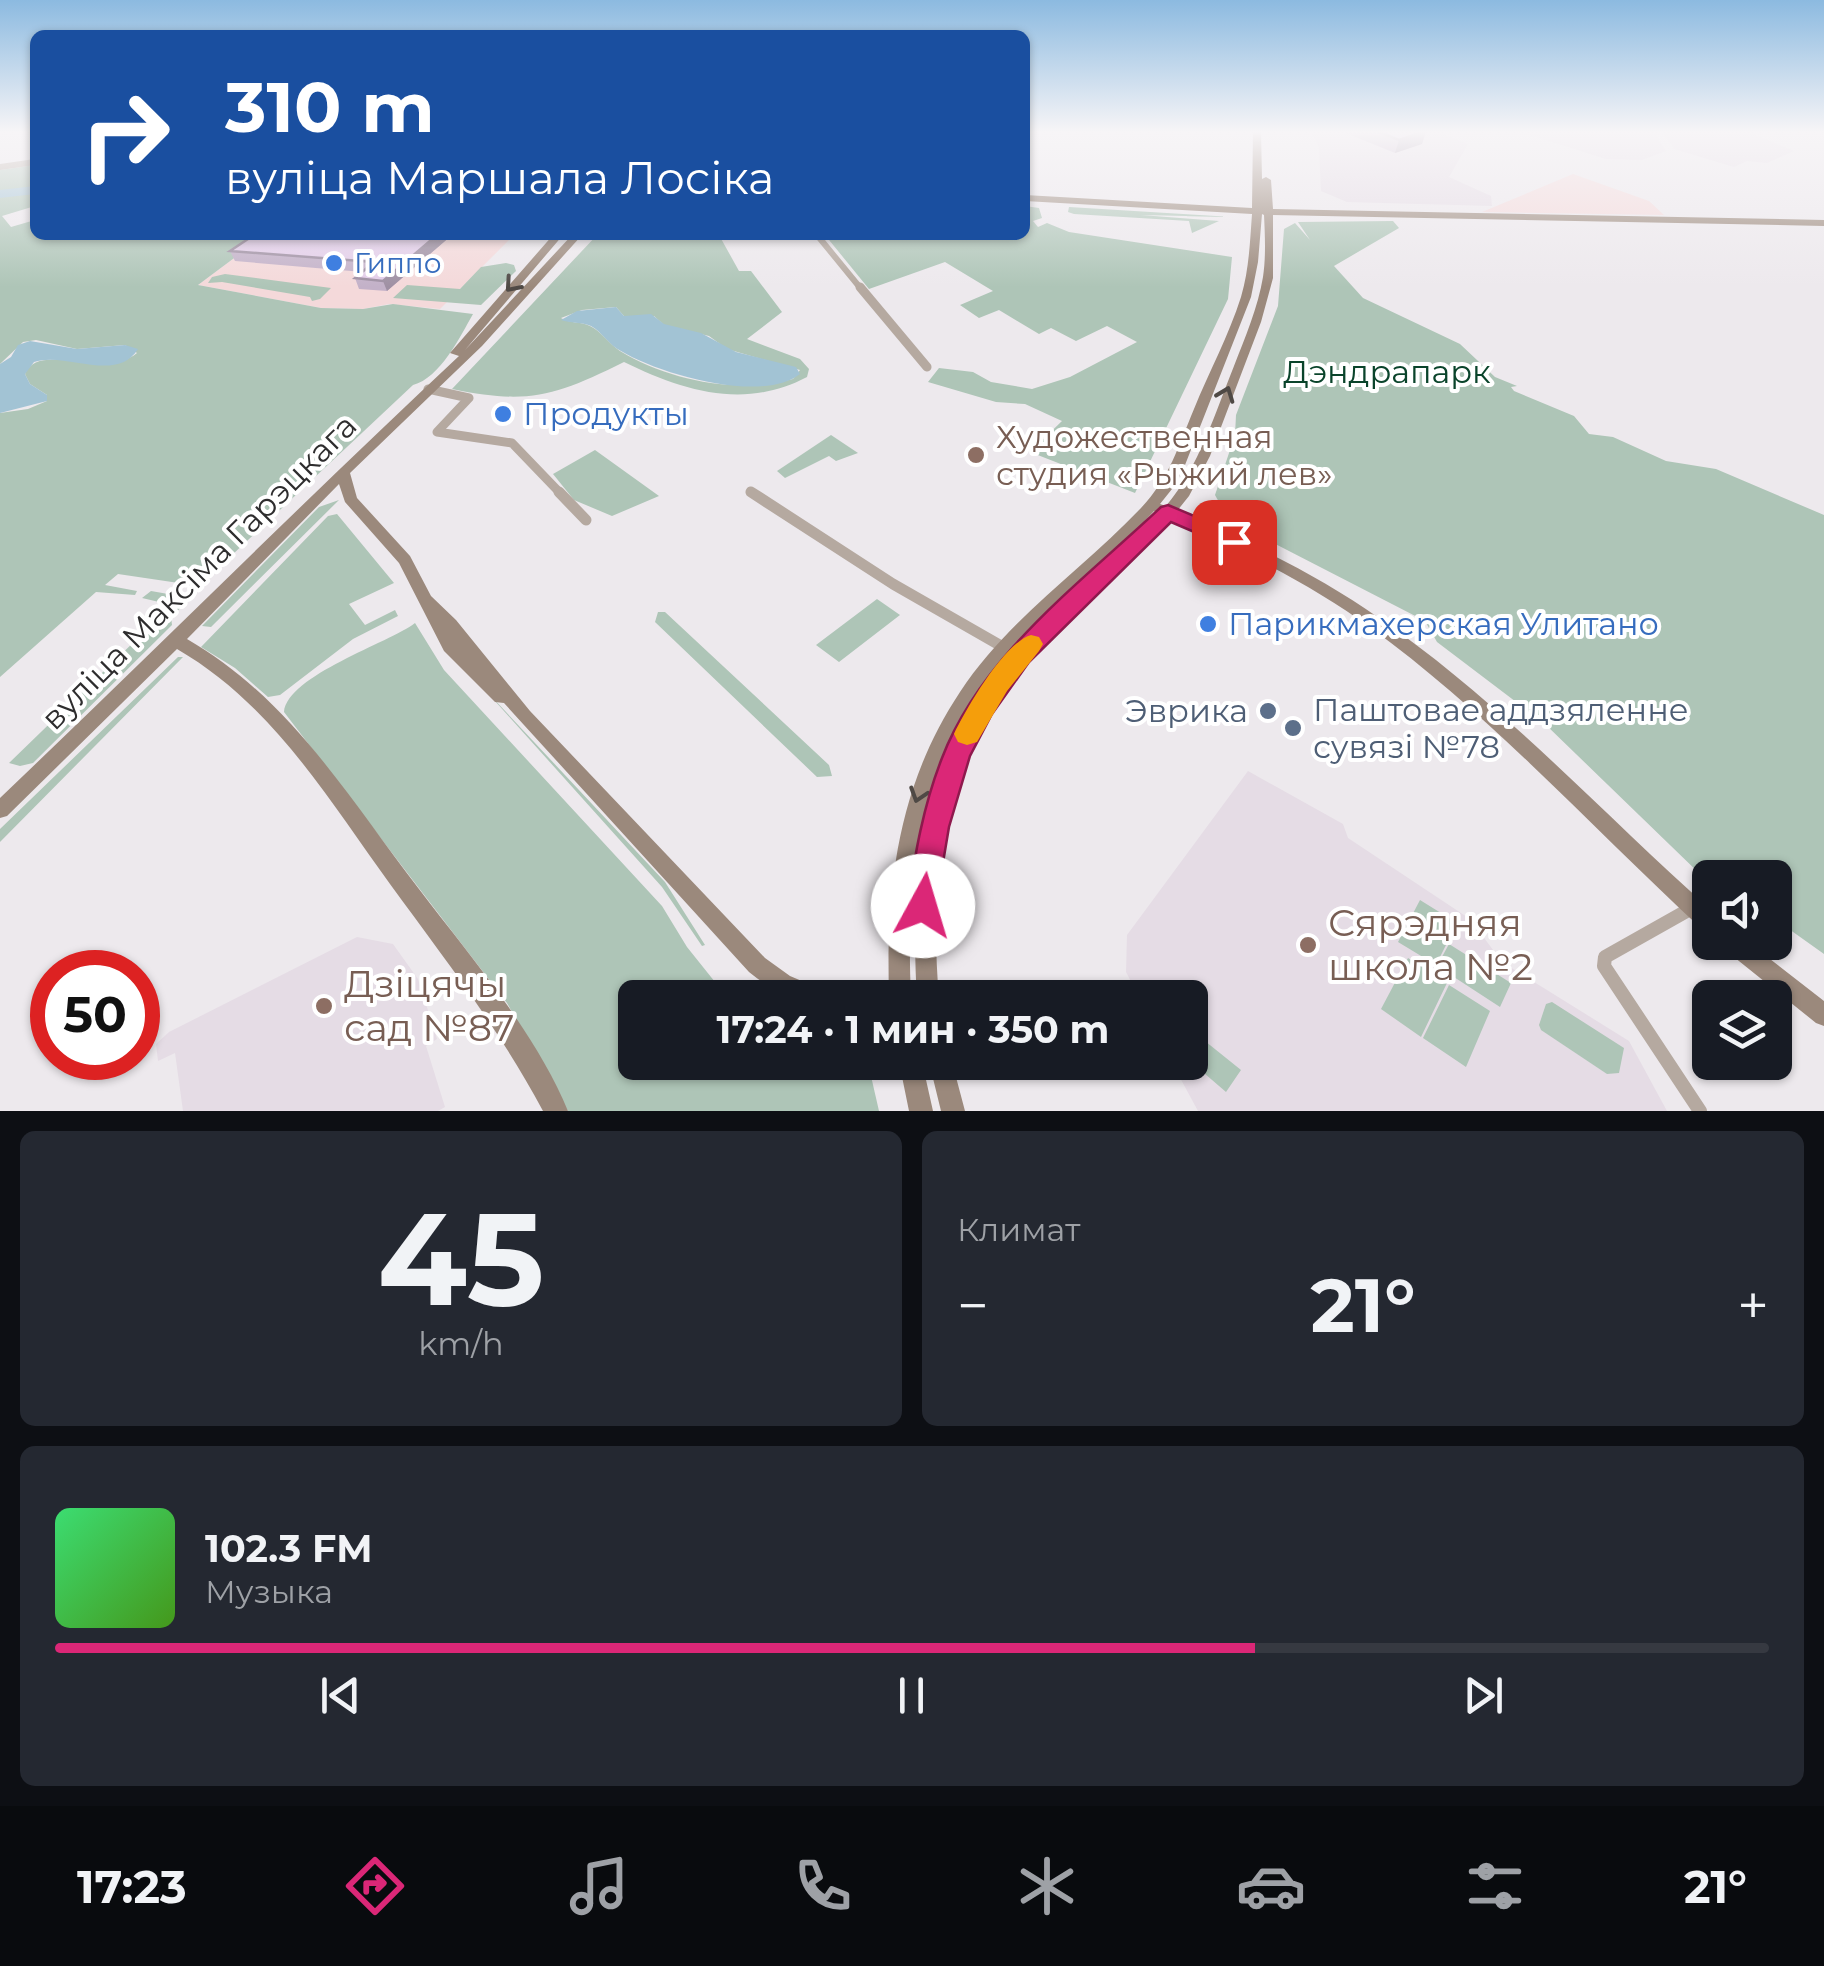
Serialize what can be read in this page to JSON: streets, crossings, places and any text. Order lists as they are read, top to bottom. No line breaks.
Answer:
{"streets":{"main road":["вуліца Максіма Гарэцкага"]},"parks":["Дэндрапарк"],"places":["Гиппо","Продукты","Художественная студия «Рыжий лев»","Парикмахерская Улитано","Эврика","Паштовае аддзяленне сувязі №78","Сярэдняя школа №2","Дзіцячы сад №87"],"page":{"turn":["310 m","вуліца Маршала Лосіка"],"limit":"50","trip":"17:24 · 1 мин · 350 m","tile":[["45","km/h"],"Климат"],"heat":["−","21°","+"],"song":["102.3 FM","Музыка"],"tabs":["17:23","21°"]}}
